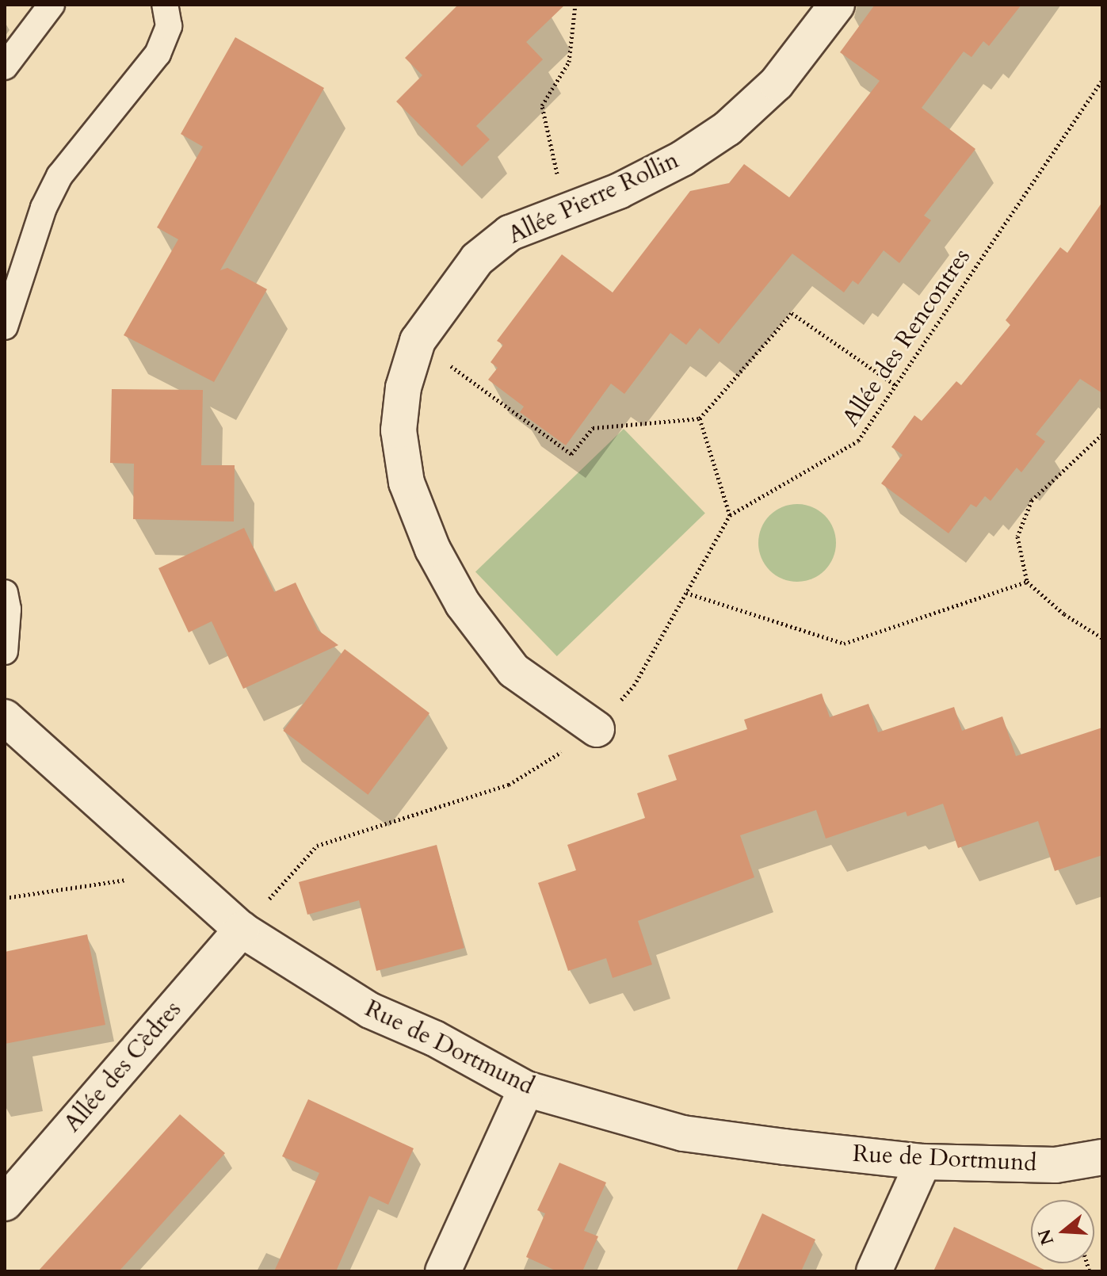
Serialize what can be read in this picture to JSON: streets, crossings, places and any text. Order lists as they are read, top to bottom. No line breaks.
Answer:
{"streets":{"street":["Allée Pierre Rollin","Rue de Dortmund","Allée des Cèdres"],"path":["Allée des Rencontres"]},"crossings":[["Rue de Dortmund","Allée des Cèdres"]],"north":"left"}
